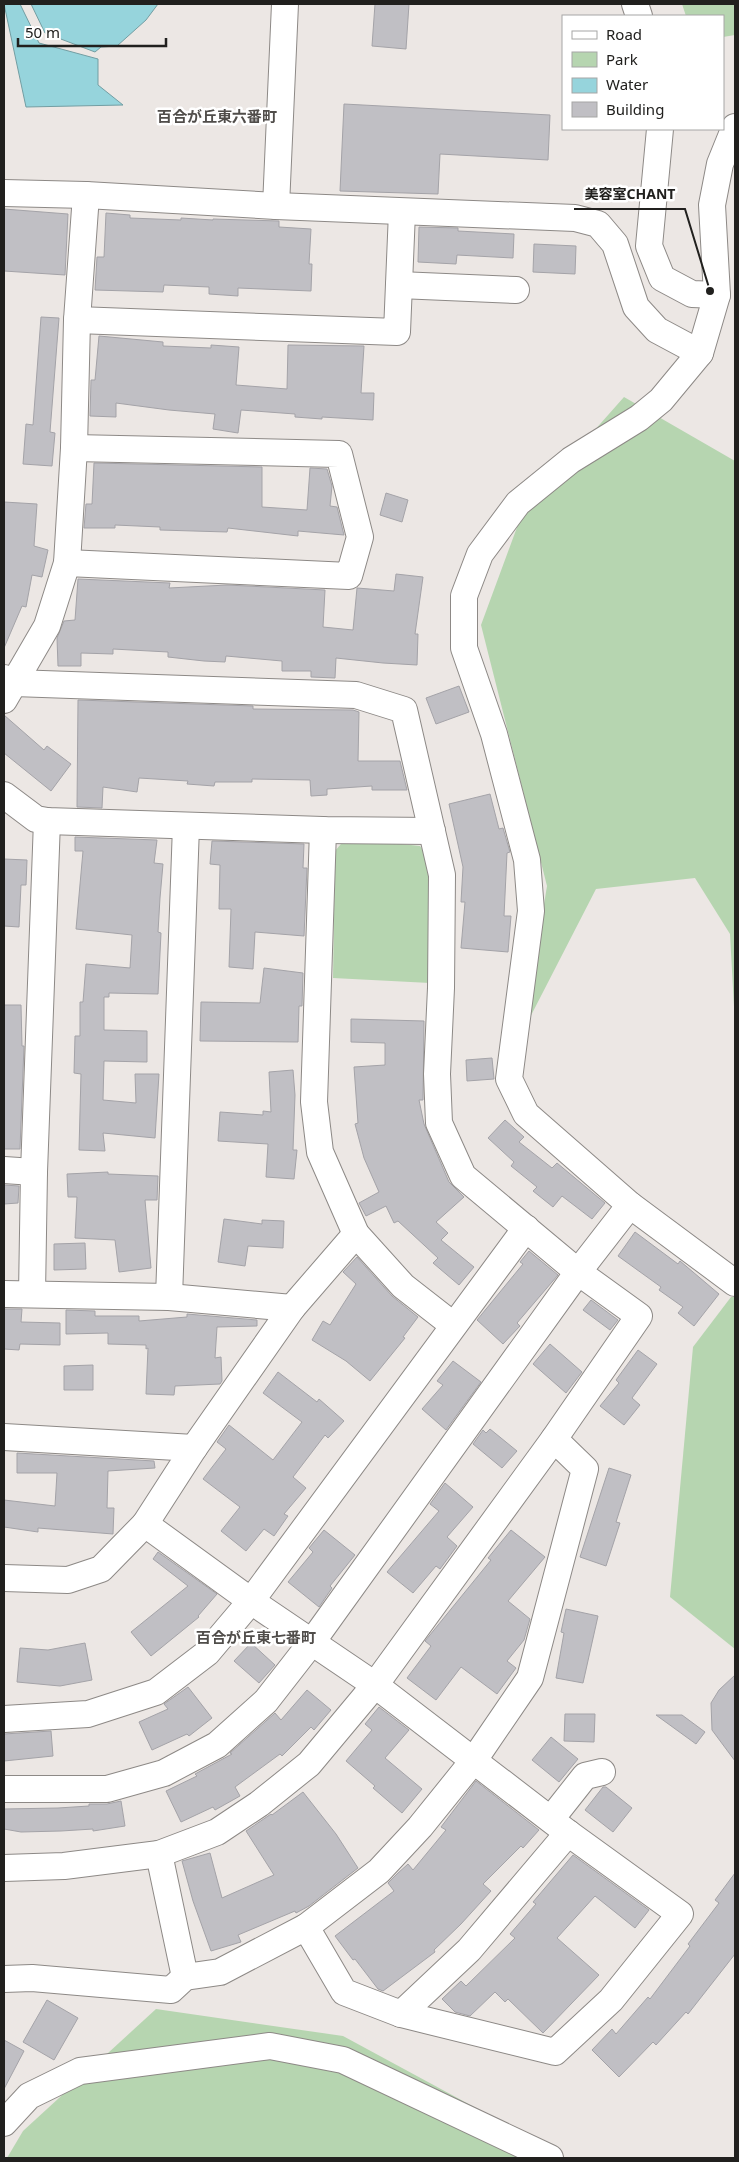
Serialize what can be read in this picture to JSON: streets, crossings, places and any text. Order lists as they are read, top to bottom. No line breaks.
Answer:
{"districts":["百合が丘東六番町","百合が丘東七番町"],"places":["美容室CHANT"],"legend":["Road","Park","Water","Building"],"scale_bar":"50 m"}
